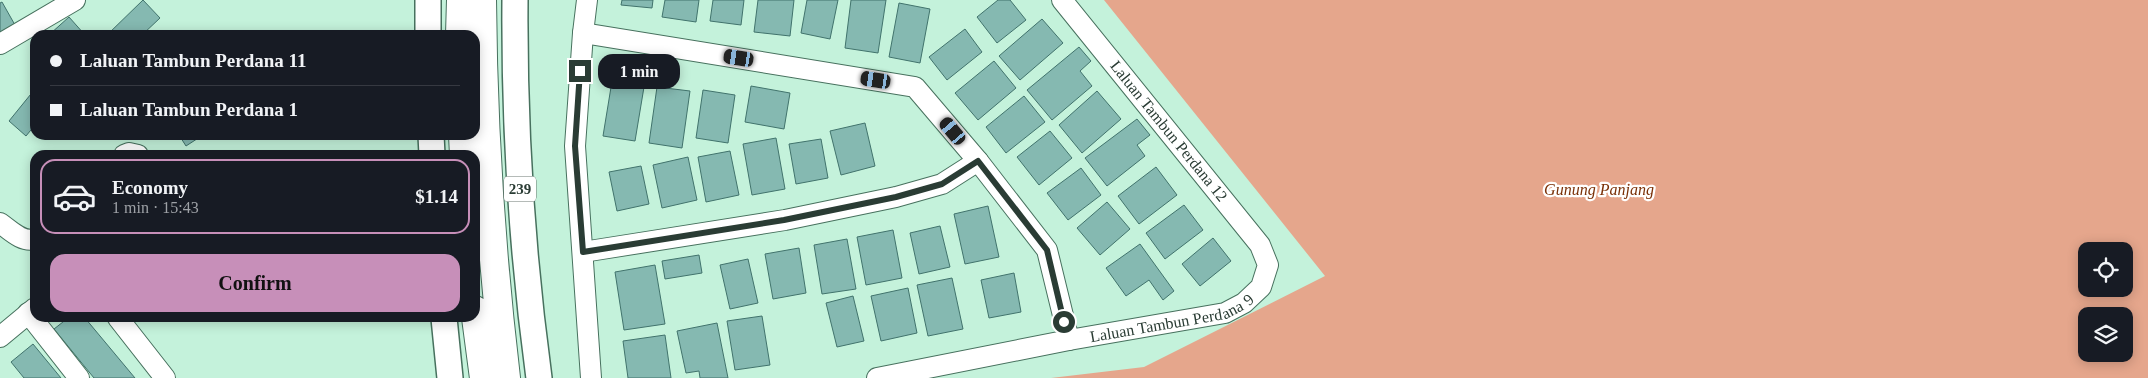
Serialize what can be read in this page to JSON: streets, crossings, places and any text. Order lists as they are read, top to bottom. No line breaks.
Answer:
{"streets":{"main road":["239"],"street":["Laluan Tambun Perdana 12","Laluan Tambun Perdana 9"]},"crossings":[["Laluan Tambun Perdana 12","Laluan Tambun Perdana 9"]],"parks":["Gunung Panjang"],"page":{"banner":["Laluan Tambun Perdana 11","Laluan Tambun Perdana 1"],"bubble":"1 min","list":[{"name":"Economy","note":"1 min · 15:43","value":"$1.14"}],"buttons":"Confirm"}}
